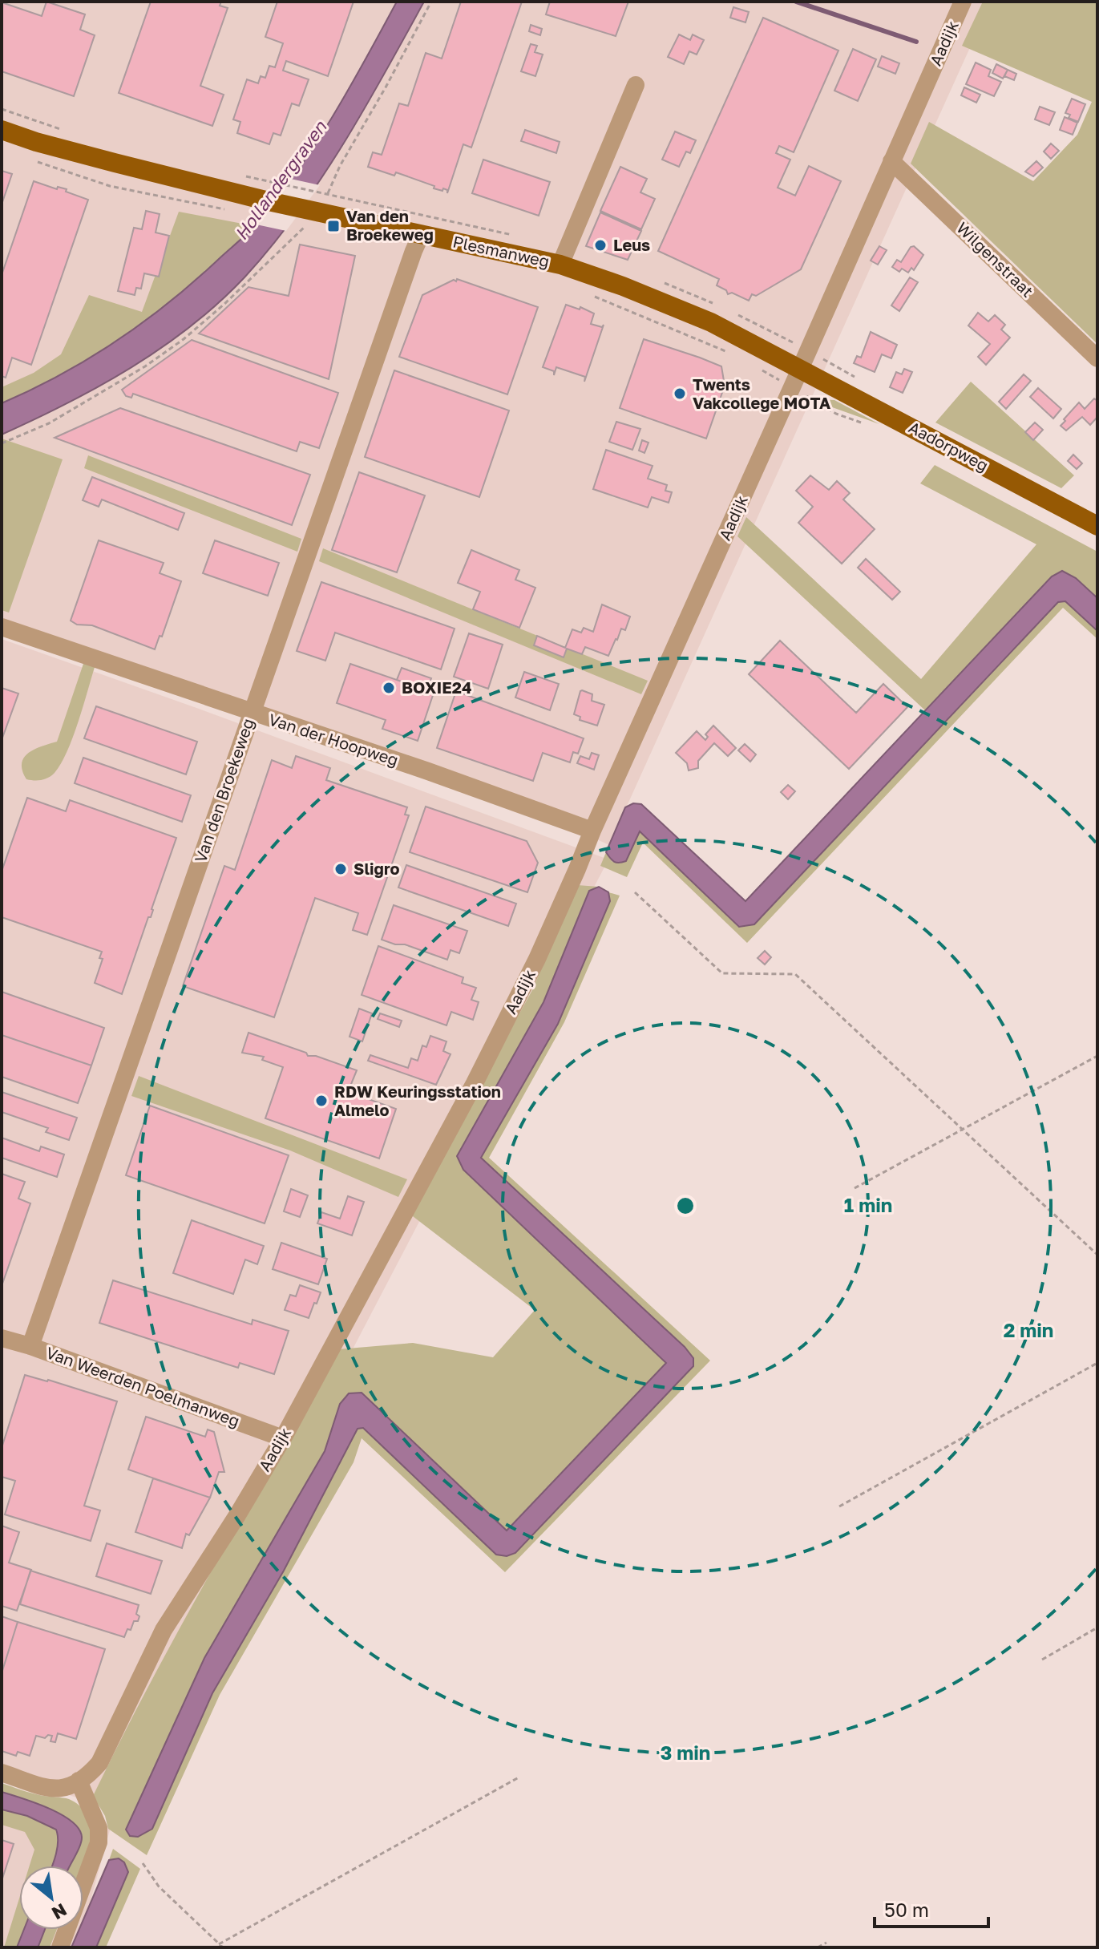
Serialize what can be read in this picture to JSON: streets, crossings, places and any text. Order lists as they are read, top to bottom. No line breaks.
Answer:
{"streets":{"main road":["Plesmanweg","Aadorpweg"],"street":["Aadijk","Wilgenstraat","Van der Hoopweg","Van den Broekeweg","Van Weerden Poelmanweg"]},"crossings":[["Aadijk","Plesmanweg"],["Aadijk","Wilgenstraat"],["Aadijk","Aadorpweg"],["Aadijk","Van der Hoopweg"],["Aadijk","Van Weerden Poelmanweg"],["Plesmanweg","Aadorpweg"],["Plesmanweg","Van den Broekeweg"],["Van der Hoopweg","Van den Broekeweg"],["Van den Broekeweg","Van Weerden Poelmanweg"]],"water":["Hollandergraven"],"places":{"transit":["Van den Broekeweg"],"other":["Leus","Twents Vakcollege MOTA","BOXIE24","Sligro","RDW Keuringsstation Almelo"]},"scale_bar":"50 m","north":"bottom right","rings":["1 min","2 min","3 min"]}
